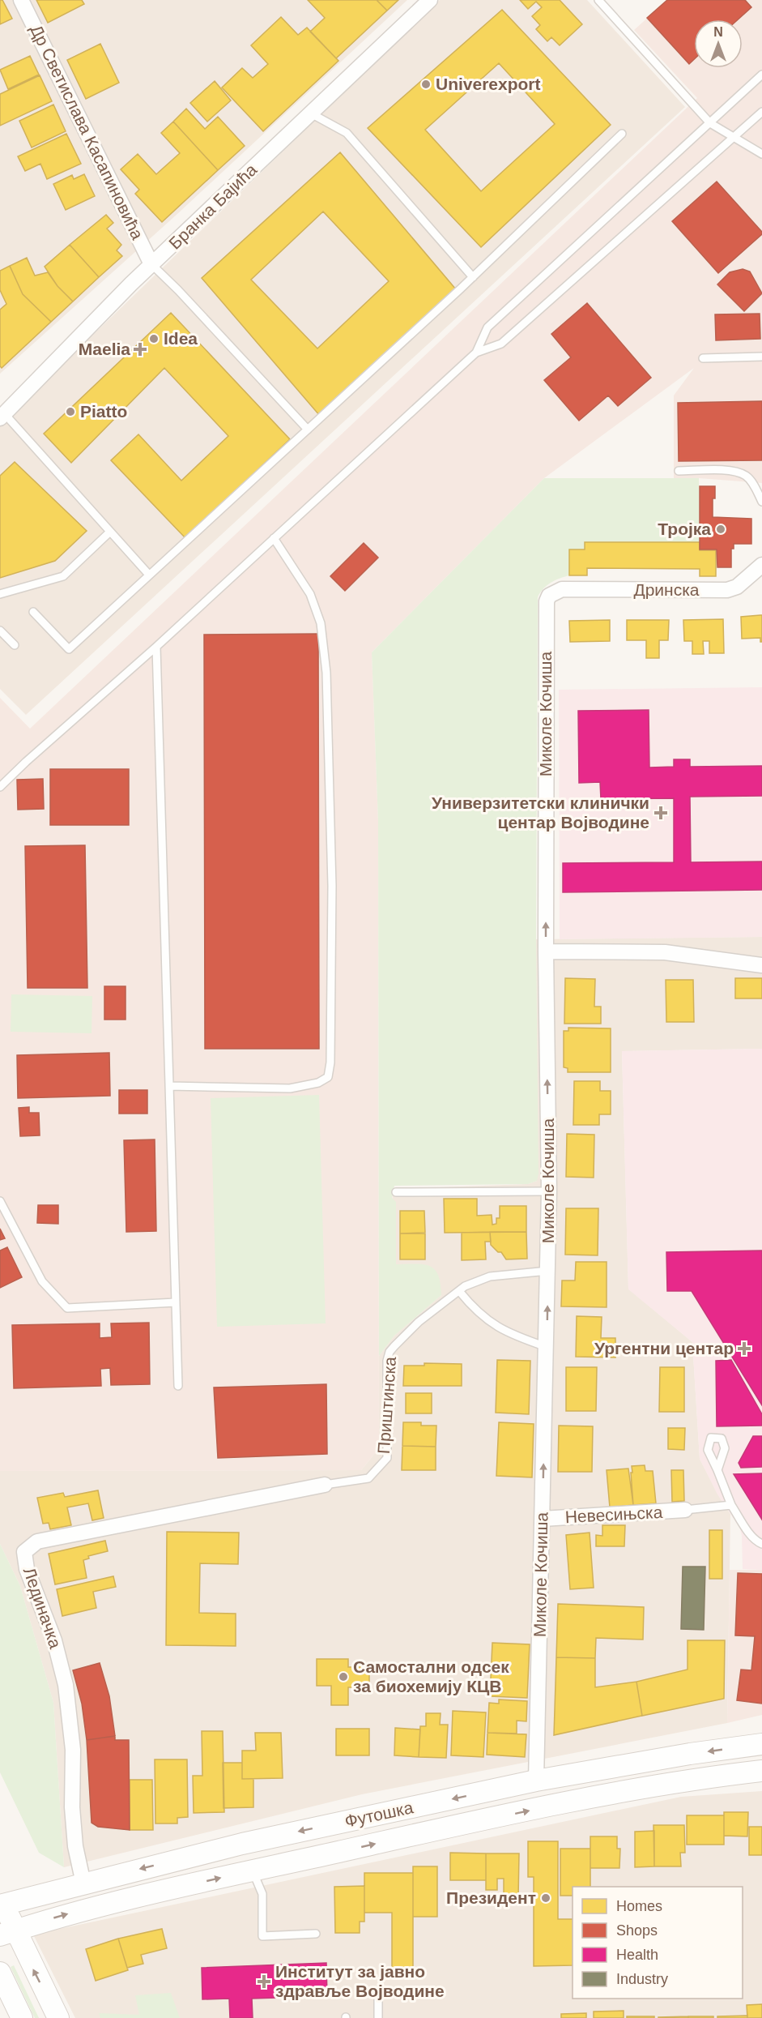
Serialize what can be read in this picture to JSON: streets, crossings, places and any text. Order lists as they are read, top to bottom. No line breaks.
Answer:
{"streets":{"main road":["Футошка"],"street":["Др Светислава Касапиновића","Бранка Бајића","Дринска","Миколе Кочиша","Невесињска","Лединачка"],"lane":["Приштинска"]},"crossings":[["Др Светислава Касапиновића","Бранка Бајића"],["Дринска","Миколе Кочиша"],["Миколе Кочиша","Приштинска"],["Миколе Кочиша","Невесињска"],["Миколе Кочиша","Футошка"],["Приштинска","Лединачка"],["Лединачка","Футошка"]],"one_way":["Миколе Кочиша"],"places":{"other":["Univerexport","Idea","Piatto","Тројка","Самостални одсек за биохемију КЦВ","Президент"],"health":["Maelia","Универзитетски клинички центар Војводине","Ургентни центар","Институт за јавно здравље Војводине"]},"legend":["Homes","Shops","Health","Industry"],"north":"top"}
